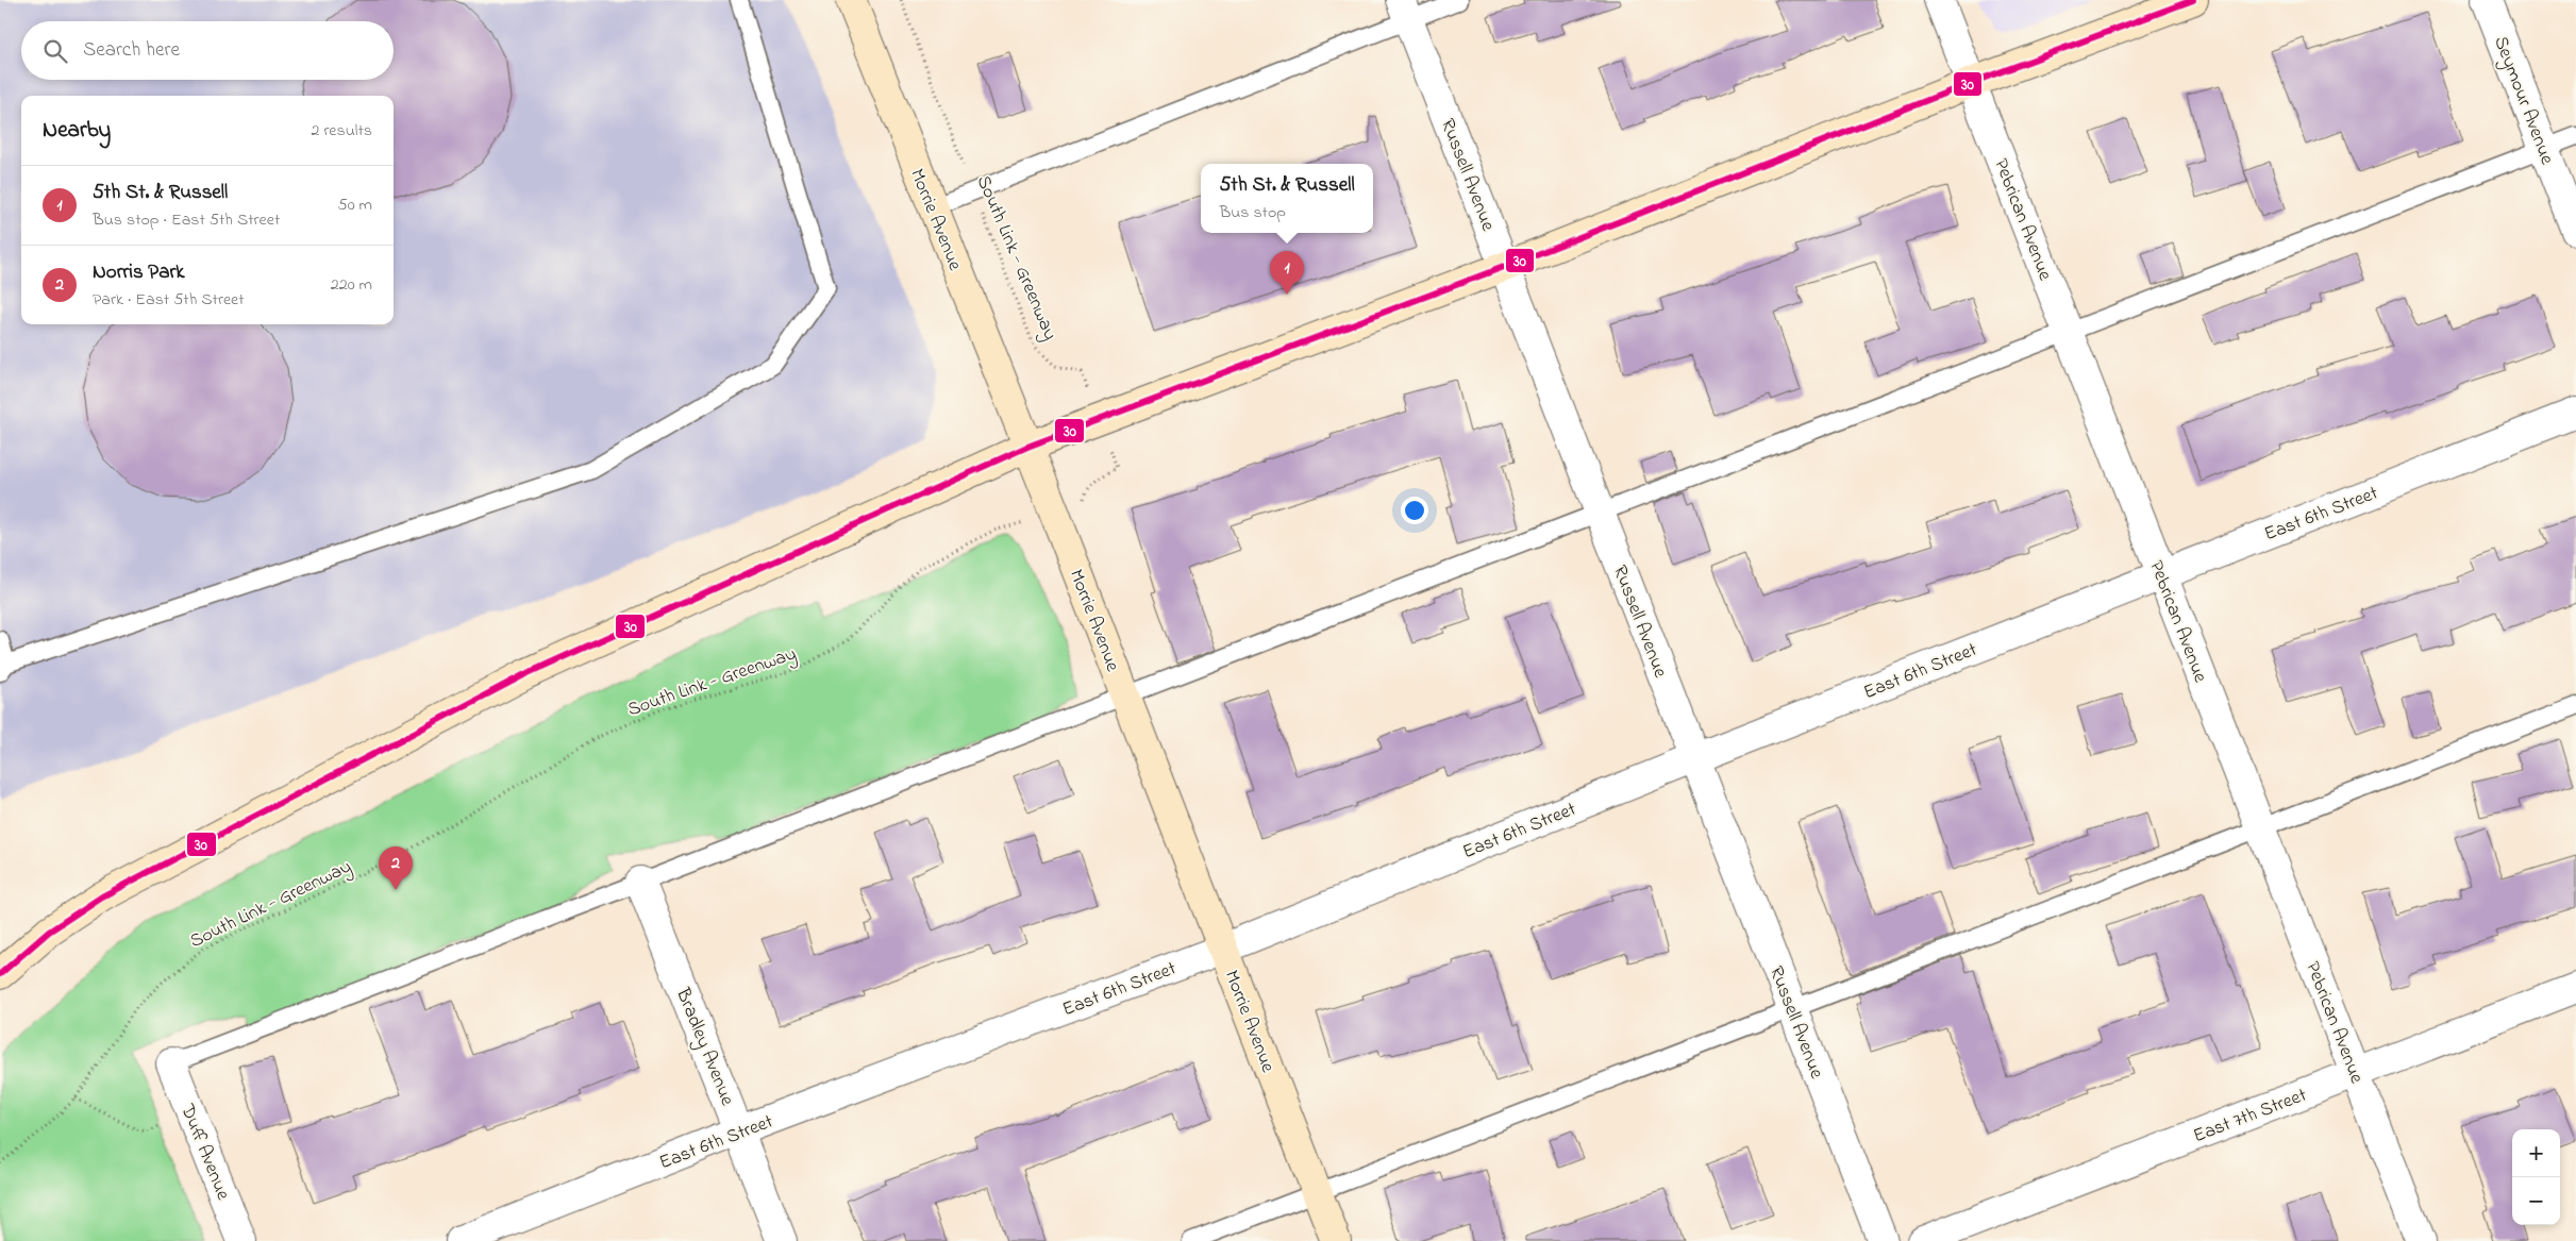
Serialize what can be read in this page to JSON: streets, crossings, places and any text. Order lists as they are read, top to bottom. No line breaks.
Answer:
{"streets":{"street":["Seymour Avenue","Russell Avenue","Morrie Avenue","Pebrican Avenue","East 6th Street","Bradley Avenue","East 7th Street","Duff Avenue"],"path":["South Link - Greenway"]},"crossings":[["Russell Avenue","East 6th Street"],["Morrie Avenue","South Link - Greenway"],["Morrie Avenue","East 6th Street"],["Pebrican Avenue","East 6th Street"],["Pebrican Avenue","East 7th Street"],["East 6th Street","Bradley Avenue"]],"lines":["transit line 30"],"page":{"search":"Search here","heading":["Nearby","2 results"],"popup":["5th St. & Russell","Bus stop"],"list":[{"mark":"1","name":"5th St. & Russell","note":"Bus stop · East 5th Street","value":"50 m"},{"mark":"2","name":"Norris Park","note":"Park · East 5th Street","value":"220 m"}],"pins":["1","2"],"map_buttons":["+","−"]}}
